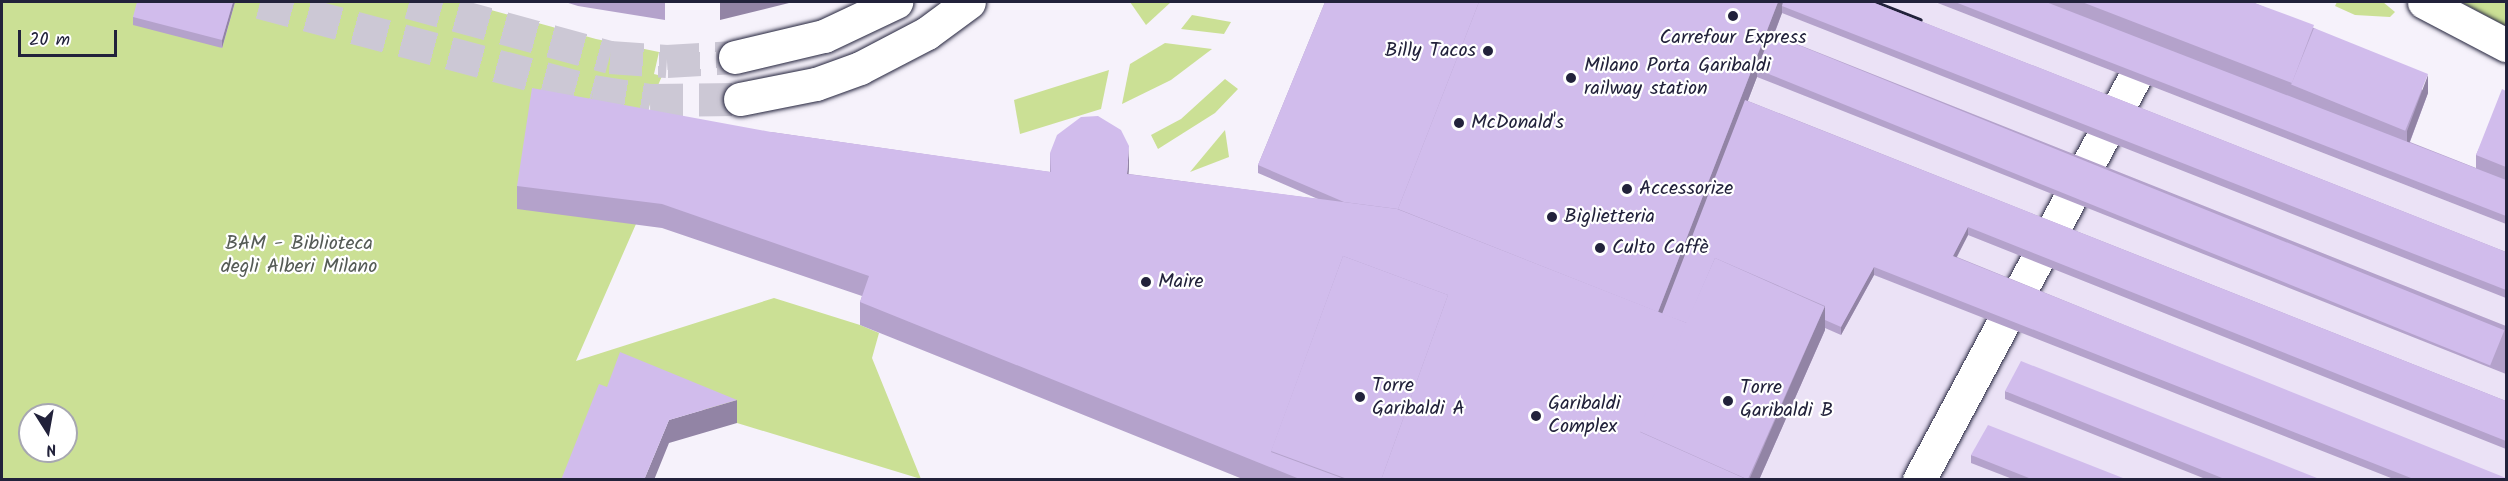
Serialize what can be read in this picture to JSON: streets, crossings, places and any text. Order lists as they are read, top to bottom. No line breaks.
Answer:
{"parks":["BAM - Biblioteca degli Alberi Milano"],"places":["Carrefour Express","Billy Tacos","Milano Porta Garibaldi railway station","McDonald's","Accessorize","Biglietteria","Culto Caffè","Maire","Torre Garibaldi A","Torre Garibaldi B","Garibaldi Complex"],"scale_bar":"20 m","north":"bottom"}
